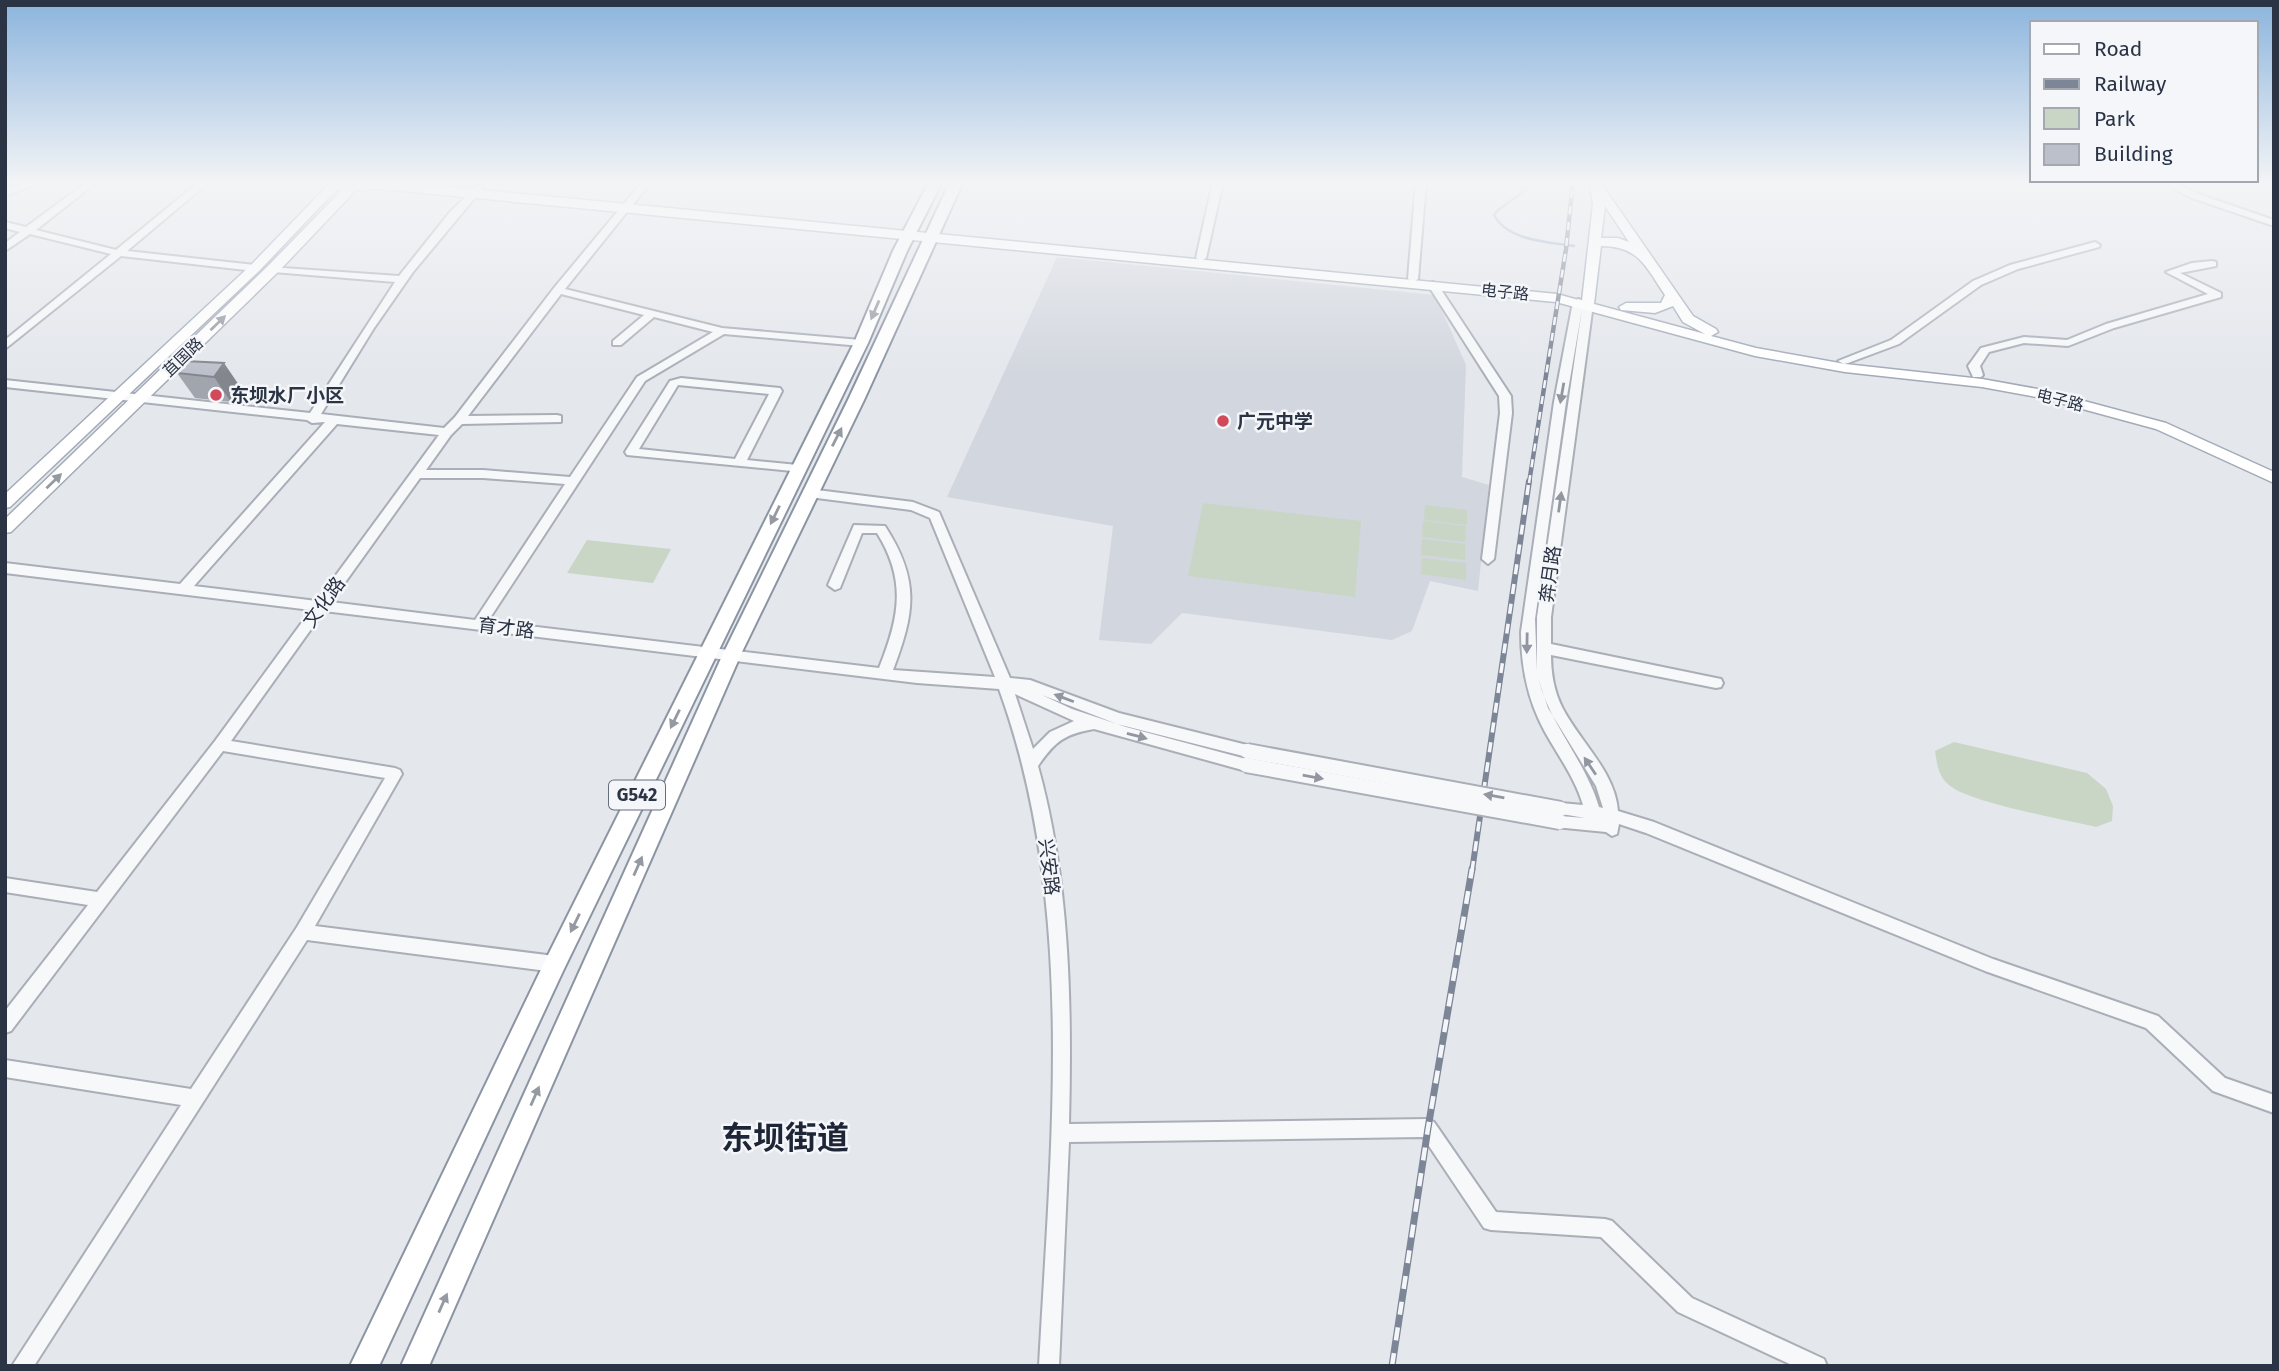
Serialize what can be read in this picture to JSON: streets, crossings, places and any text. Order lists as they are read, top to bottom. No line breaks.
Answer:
{"streets":{"highway":["G542"],"main road":["电子路","苴国路"],"street":["奔月路","文化路","育才路","兴安路"]},"crossings":[["电子路","奔月路"],["文化路","育才路"],["育才路","G542"],["育才路","兴安路"],["G542","兴安路"]],"districts":["东坝街道"],"places":["东坝水厂小区","广元中学"],"legend":["Road","Railway","Park","Building"]}
